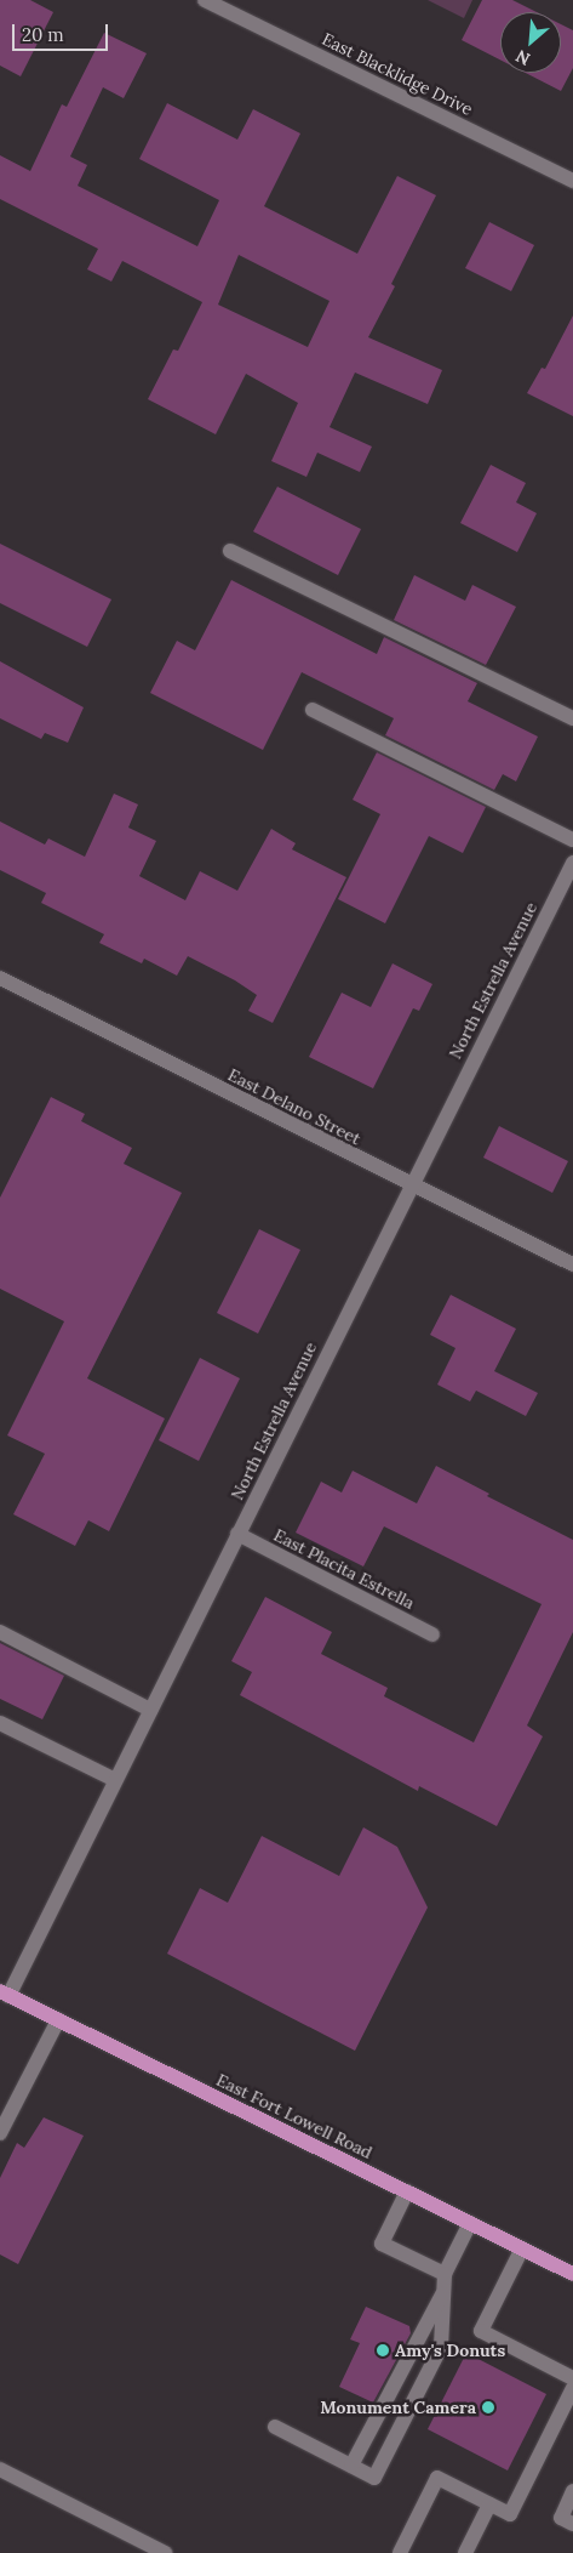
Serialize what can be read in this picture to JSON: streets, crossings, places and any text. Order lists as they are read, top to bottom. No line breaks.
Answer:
{"streets":{"main road":["East Fort Lowell Road"],"street":["East Blacklidge Drive","North Estrella Avenue","East Delano Street","East Placita Estrella"]},"crossings":[["North Estrella Avenue","East Delano Street"],["North Estrella Avenue","East Placita Estrella"],["North Estrella Avenue","East Fort Lowell Road"]],"places":["Amy's Donuts","Monument Camera"],"scale_bar":"20 m","north":"bottom left"}
